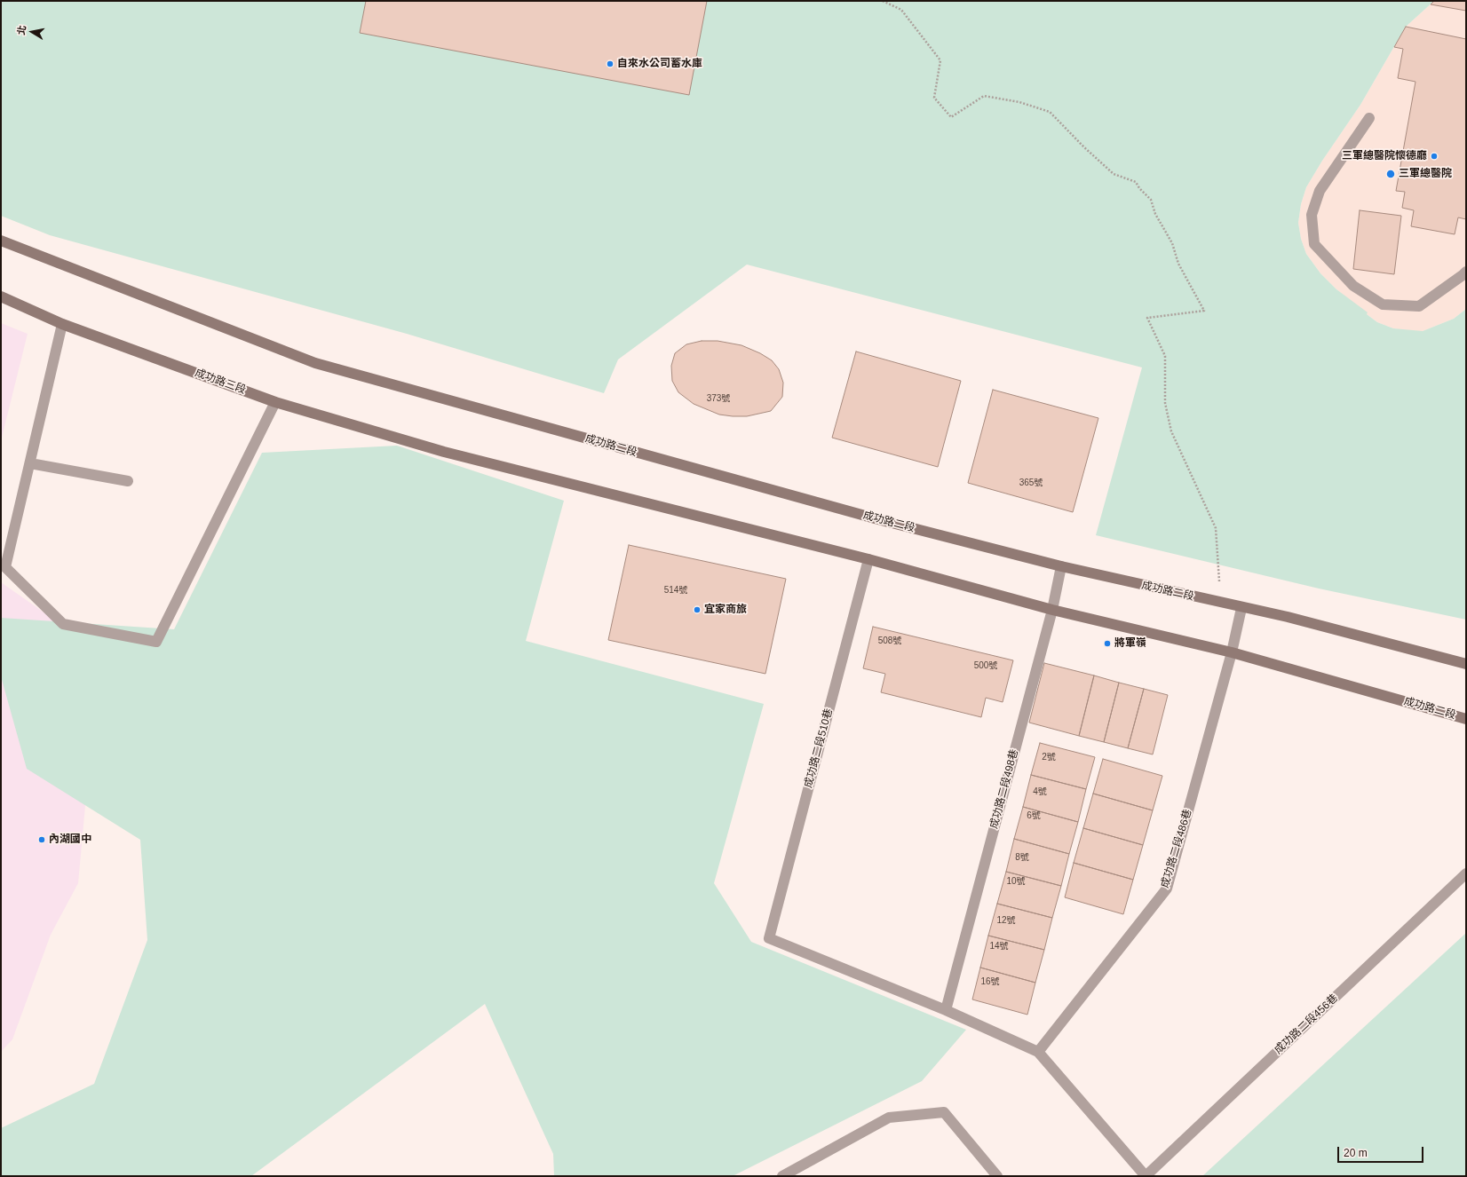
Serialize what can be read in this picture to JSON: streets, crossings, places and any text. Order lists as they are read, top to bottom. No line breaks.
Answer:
{"streets":{"main road":["成功路三段","成功路二段"],"street":["成功路二段510巷","成功路二段498巷","成功路二段486巷","成功路二段456巷"]},"crossings":[["成功路三段","成功路二段"],["成功路二段","成功路二段510巷"],["成功路二段","成功路二段498巷"],["成功路二段","成功路二段486巷"],["成功路二段510巷","成功路二段498巷"]],"places":["自來水公司蓄水庫","三軍總醫院懷德廳","三軍總醫院","宜家商旅","將軍嶺","內湖國中"],"house_numbers":["373號","365號","514號","508號","500號","2號","4號","6號","8號","10號","12號","14號","16號"],"scale_bar":"20 m","north":"left"}
